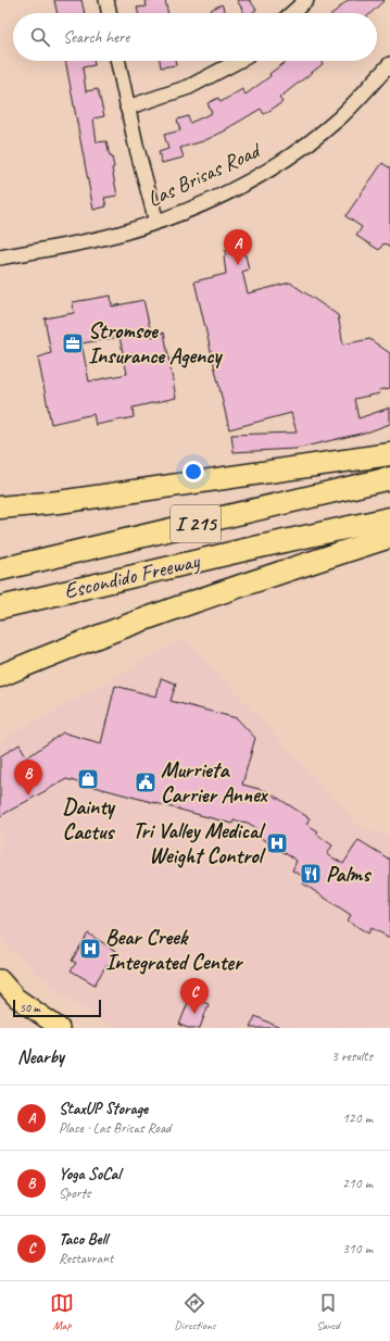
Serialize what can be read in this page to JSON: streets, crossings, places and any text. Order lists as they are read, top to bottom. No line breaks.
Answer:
{"streets":{"highway":["I 215","Escondido Freeway"],"street":["Las Brisas Road"]},"places":{"office":["Stromsoe Insurance Agency"],"shop":["Dainty Cactus"],"public building":["Murrieta Carrier Annex"],"hospital":["Tri Valley Medical Weight Control","Bear Creek Integrated Center"],"restaurant":["Palms"]},"scale_bar":"50 m","page":{"search":"Search here","pins":["A","B","C"],"scale":"50 m","heading":["Nearby","3 results"],"list":[{"mark":"A","name":"StaxUP Storage","note":"Place · Las Brisas Road","value":"120 m"},{"mark":"B","name":"Yoga SoCal","note":"Sports","value":"210 m"},{"mark":"C","name":"Taco Bell","note":"Restaurant","value":"310 m"}],"nav":["Map","Directions","Saved"]}}
